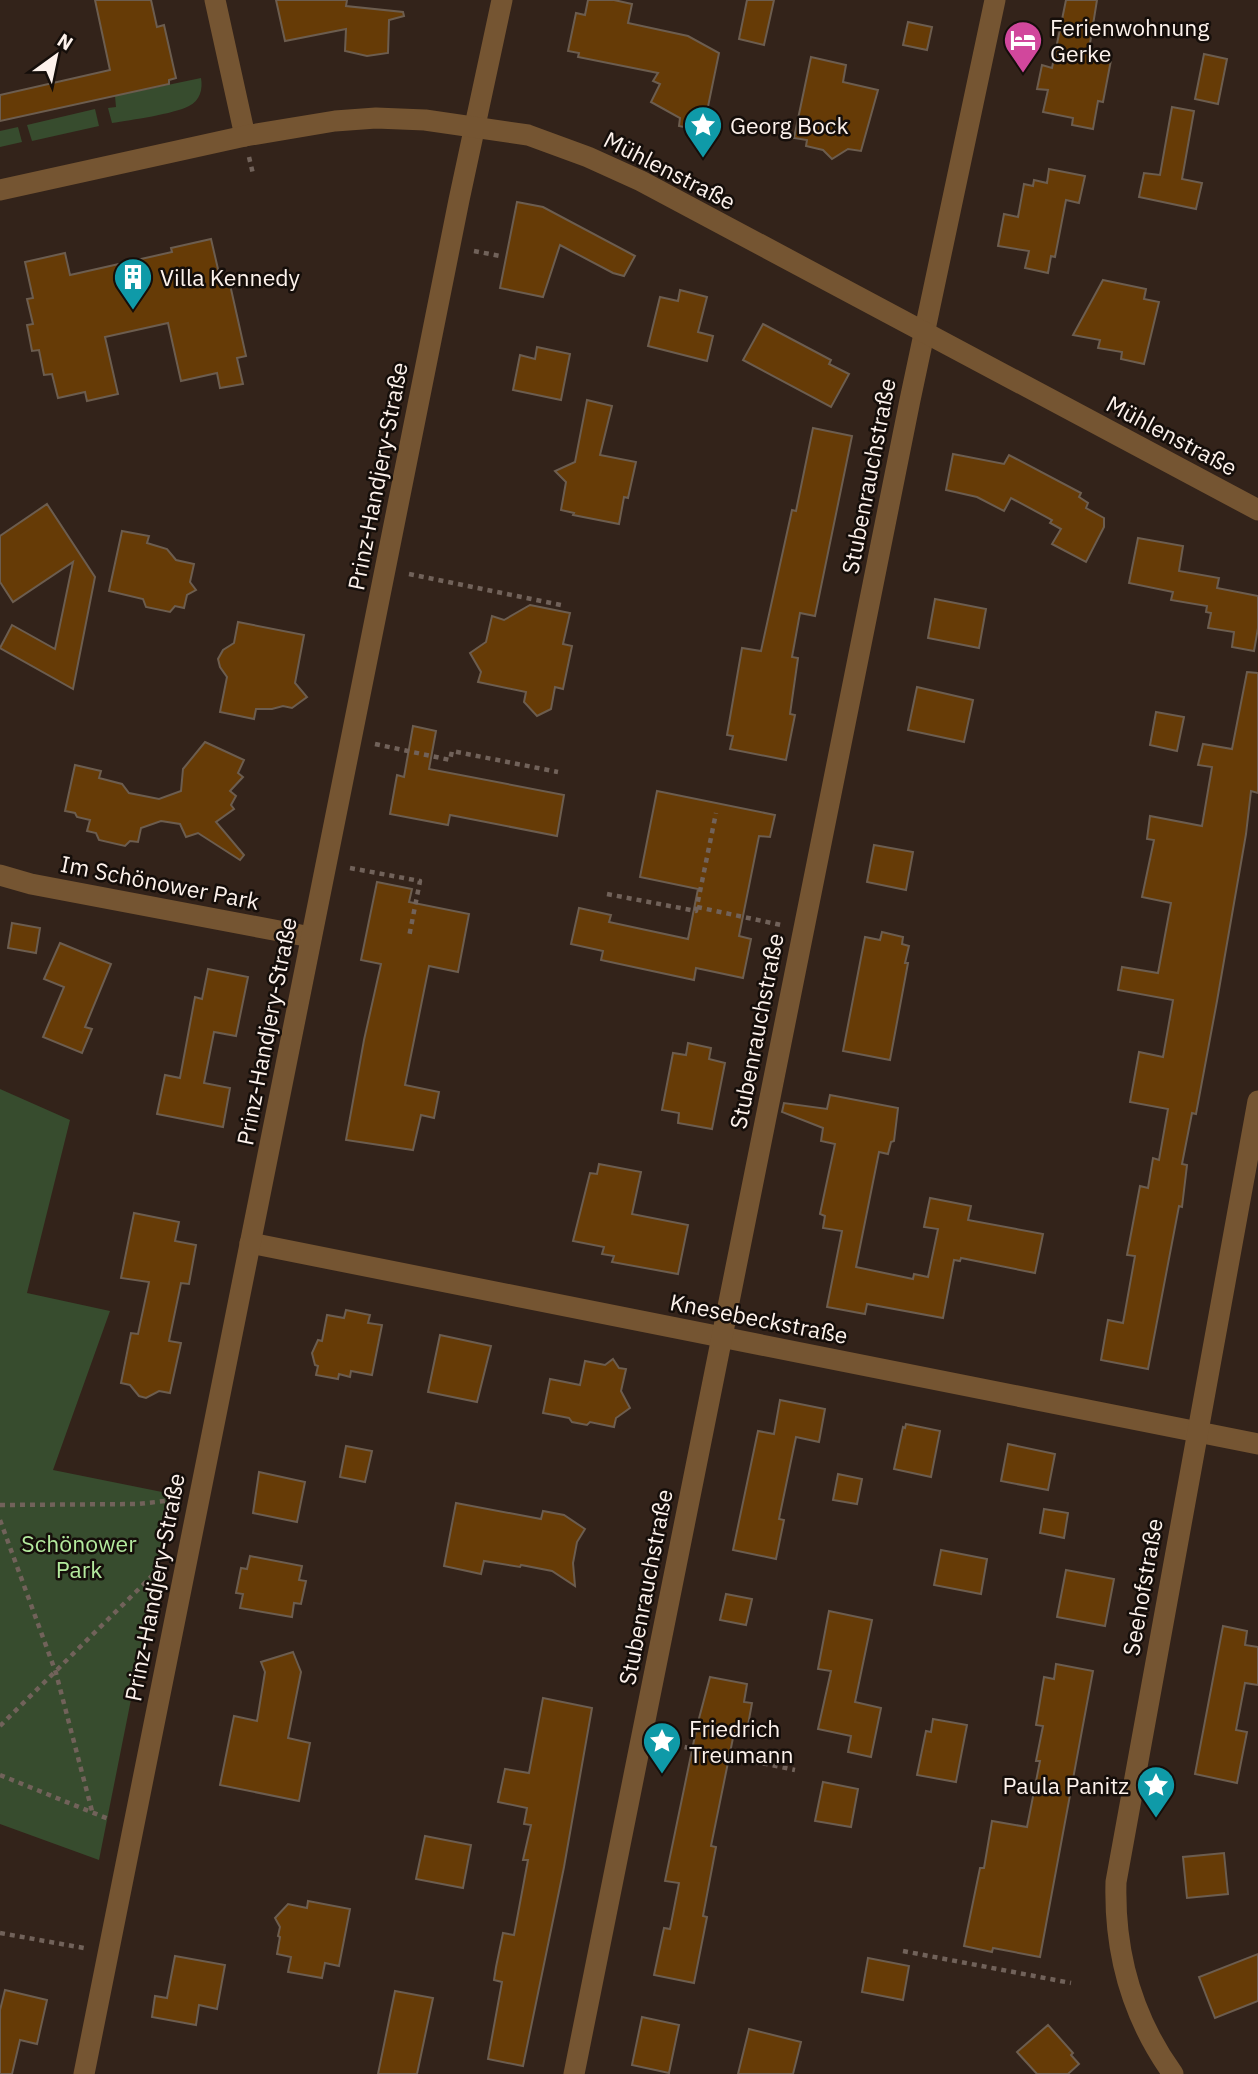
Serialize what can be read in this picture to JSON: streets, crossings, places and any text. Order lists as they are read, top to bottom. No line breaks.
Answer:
{"streets":{"street":["Mühlenstraße","Prinz-Handjery-Straße","Stubenrauchstraße","Im Schönower Park","Knesebeckstraße","Seehofstraße"]},"crossings":[["Mühlenstraße","Prinz-Handjery-Straße"],["Mühlenstraße","Stubenrauchstraße"],["Prinz-Handjery-Straße","Im Schönower Park"],["Prinz-Handjery-Straße","Knesebeckstraße"],["Stubenrauchstraße","Knesebeckstraße"],["Knesebeckstraße","Seehofstraße"]],"parks":["Schönower Park"],"places":{"hotel":["Ferienwohnung Gerke"],"place":["Georg Bock","Friedrich Treumann","Paula Panitz"],"building":["Villa Kennedy"]},"north":"top right"}
